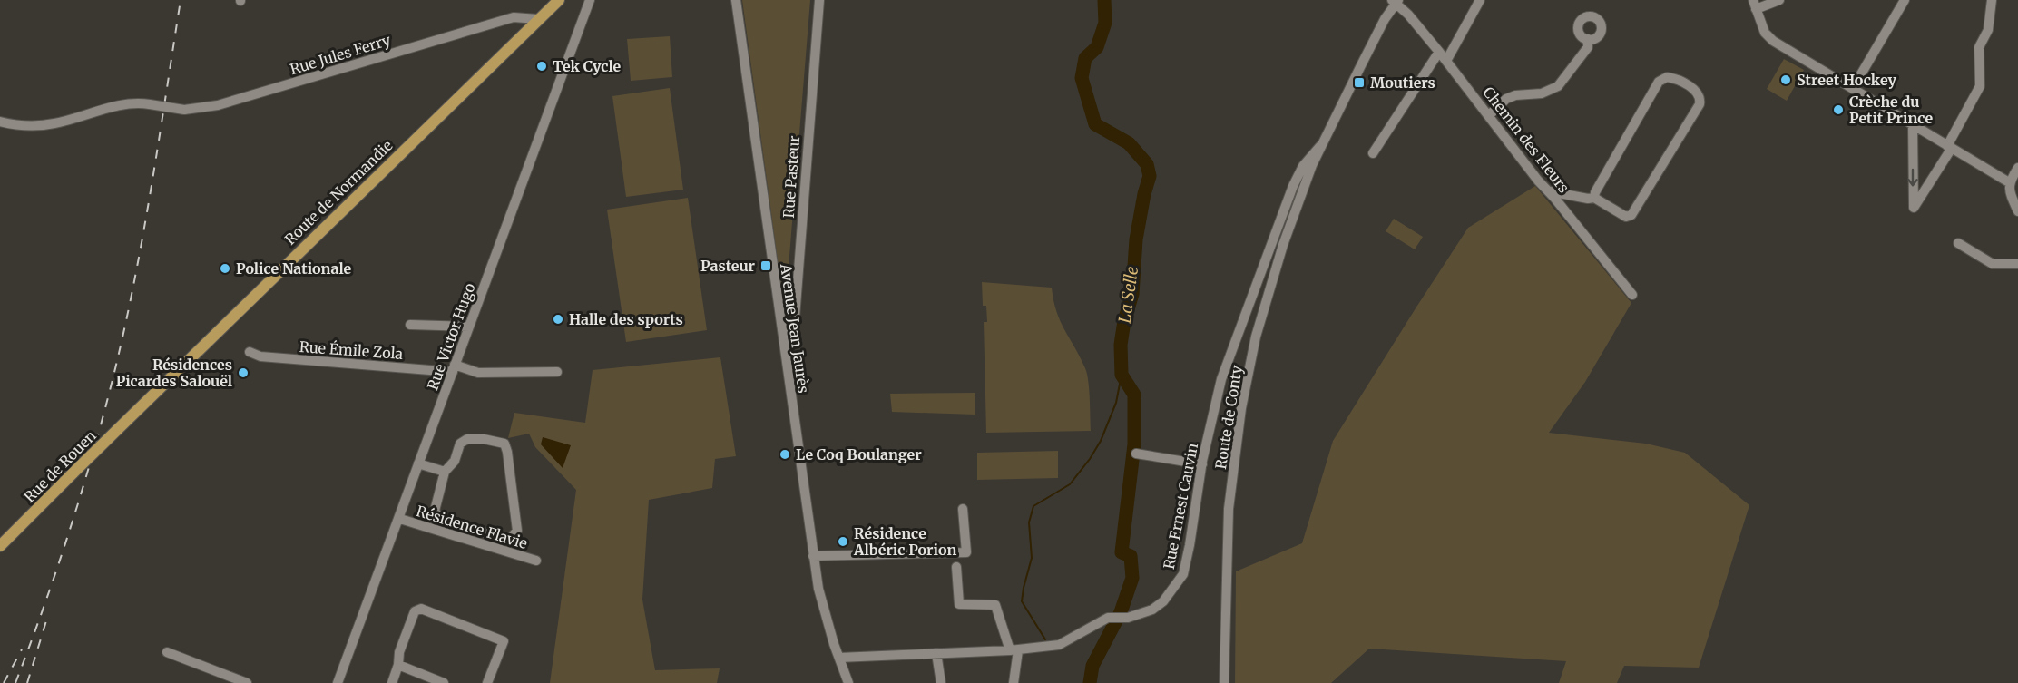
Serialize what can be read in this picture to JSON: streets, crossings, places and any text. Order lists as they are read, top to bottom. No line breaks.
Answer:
{"streets":{"main road":["Route de Normandie","Rue de Rouen"],"street":["Rue Jules Ferry","Chemin des Fleurs","Rue Pasteur","Avenue Jean Jaurès","Rue Victor Hugo","Rue Émile Zola","Route de Conty","Rue Ernest Cauvin","Résidence Flavie"]},"crossings":[["Rue Jules Ferry","Route de Normandie"],["Rue Pasteur","Avenue Jean Jaurès"],["Route de Normandie","Rue de Rouen"],["Avenue Jean Jaurès","Rue Ernest Cauvin"],["Rue Victor Hugo","Rue Émile Zola"],["Rue Victor Hugo","Résidence Flavie"],["Route de Conty","Rue Ernest Cauvin"]],"water":["La Selle"],"places":{"other":["Tek Cycle","Street Hockey","Crèche du Petit Prince","Police Nationale","Halle des sports","Résidences Picardes Salouël","Le Coq Boulanger","Résidence Albéric Porion"],"transit":["Moutiers","Pasteur"]}}
